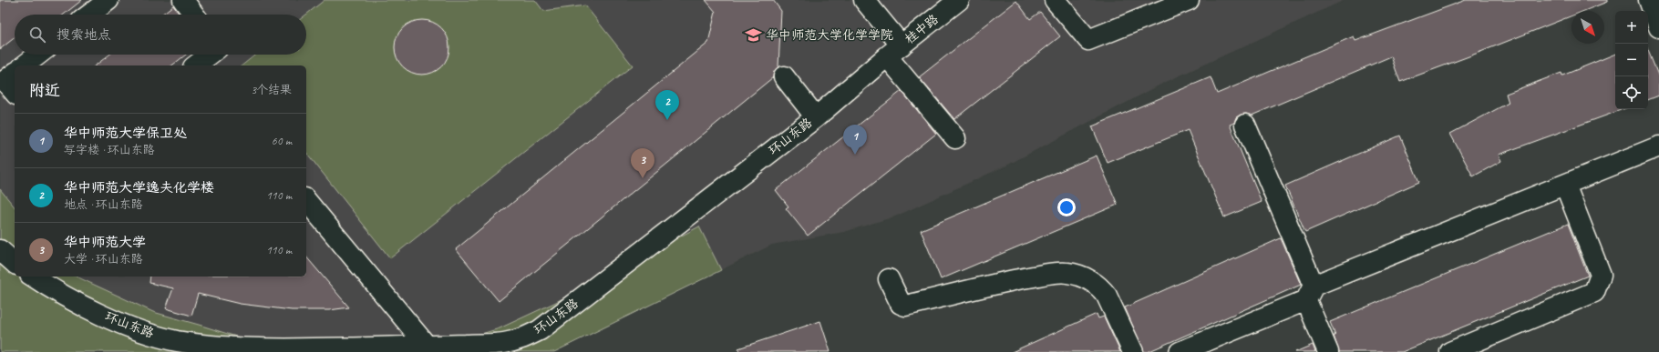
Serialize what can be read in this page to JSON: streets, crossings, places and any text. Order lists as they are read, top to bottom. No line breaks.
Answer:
{"streets":{"street":["桂中路","环山东路"]},"crossings":[["桂中路","环山东路"]],"places":{"school or university":["华中师范大学化学学院"]},"north":"bottom right","page":{"map_buttons":["+","−"],"search":"搜索地点","heading":["附近","3个结果"],"pins":["2","1","3"],"list":[{"mark":"1","name":"华中师范大学保卫处","note":"写字楼 · 环山东路","value":"60 m"},{"mark":"2","name":"华中师范大学逸夫化学楼","note":"地点 · 环山东路","value":"110 m"},{"mark":"3","name":"华中师范大学","note":"大学 · 环山东路","value":"110 m"}]}}
